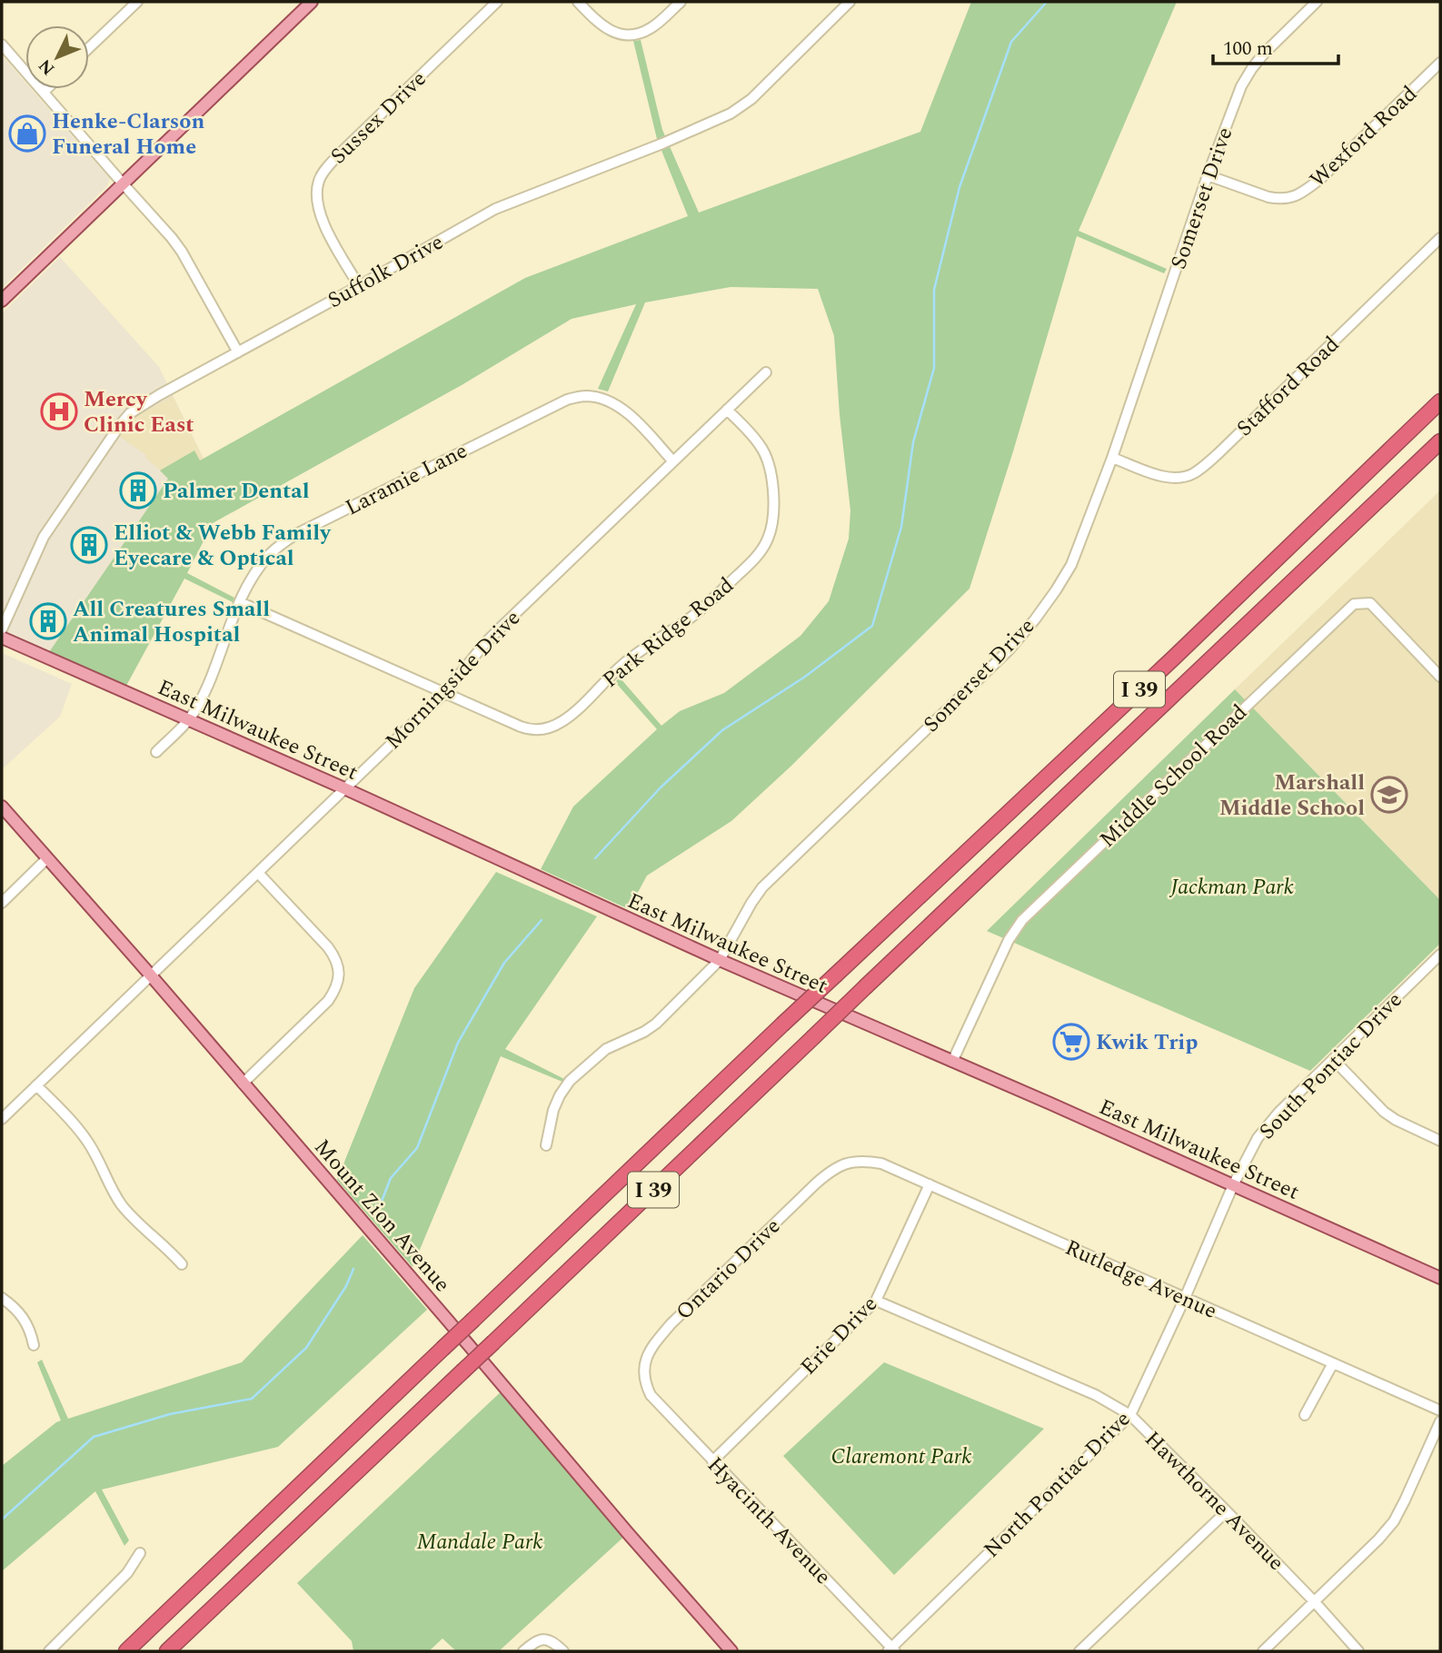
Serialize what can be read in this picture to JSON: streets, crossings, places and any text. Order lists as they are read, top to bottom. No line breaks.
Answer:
{"streets":{"highway":["I 39"],"main road":["East Milwaukee Street","Mount Zion Avenue"],"street":["Sussex Drive","Wexford Road","Somerset Drive","Suffolk Drive","Stafford Road","Laramie Lane","Park Ridge Road","Morningside Drive","Middle School Road","South Pontiac Drive","Ontario Drive","Rutledge Avenue","Erie Drive","North Pontiac Drive","Hawthorne Avenue","Hyacinth Avenue"]},"crossings":[["Sussex Drive","Suffolk Drive"],["Wexford Road","Somerset Drive"],["Somerset Drive","Stafford Road"],["Somerset Drive","East Milwaukee Street"],["Laramie Lane","Morningside Drive"],["Laramie Lane","East Milwaukee Street"],["Park Ridge Road","Morningside Drive"],["Morningside Drive","East Milwaukee Street"],["Morningside Drive","Mount Zion Avenue"],["East Milwaukee Street","Middle School Road"],["East Milwaukee Street","South Pontiac Drive"],["East Milwaukee Street","North Pontiac Drive"],["South Pontiac Drive","North Pontiac Drive"],["Ontario Drive","Rutledge Avenue"],["Ontario Drive","Hyacinth Avenue"],["Rutledge Avenue","Erie Drive"],["Rutledge Avenue","North Pontiac Drive"],["Erie Drive","Hawthorne Avenue"],["Erie Drive","Hyacinth Avenue"],["North Pontiac Drive","Hawthorne Avenue"],["North Pontiac Drive","Hyacinth Avenue"]],"parks":["Jackman Park","Claremont Park","Mandale Park"],"places":{"shop":["Henke-Clarson Funeral Home"],"hospital":["Mercy Clinic East"],"building":["Palmer Dental","Elliot & Webb Family Eyecare & Optical","All Creatures Small Animal Hospital"],"school or university":["Marshall Middle School"],"supermarket":["Kwik Trip"]},"scale_bar":"100 m","north":"bottom left"}
